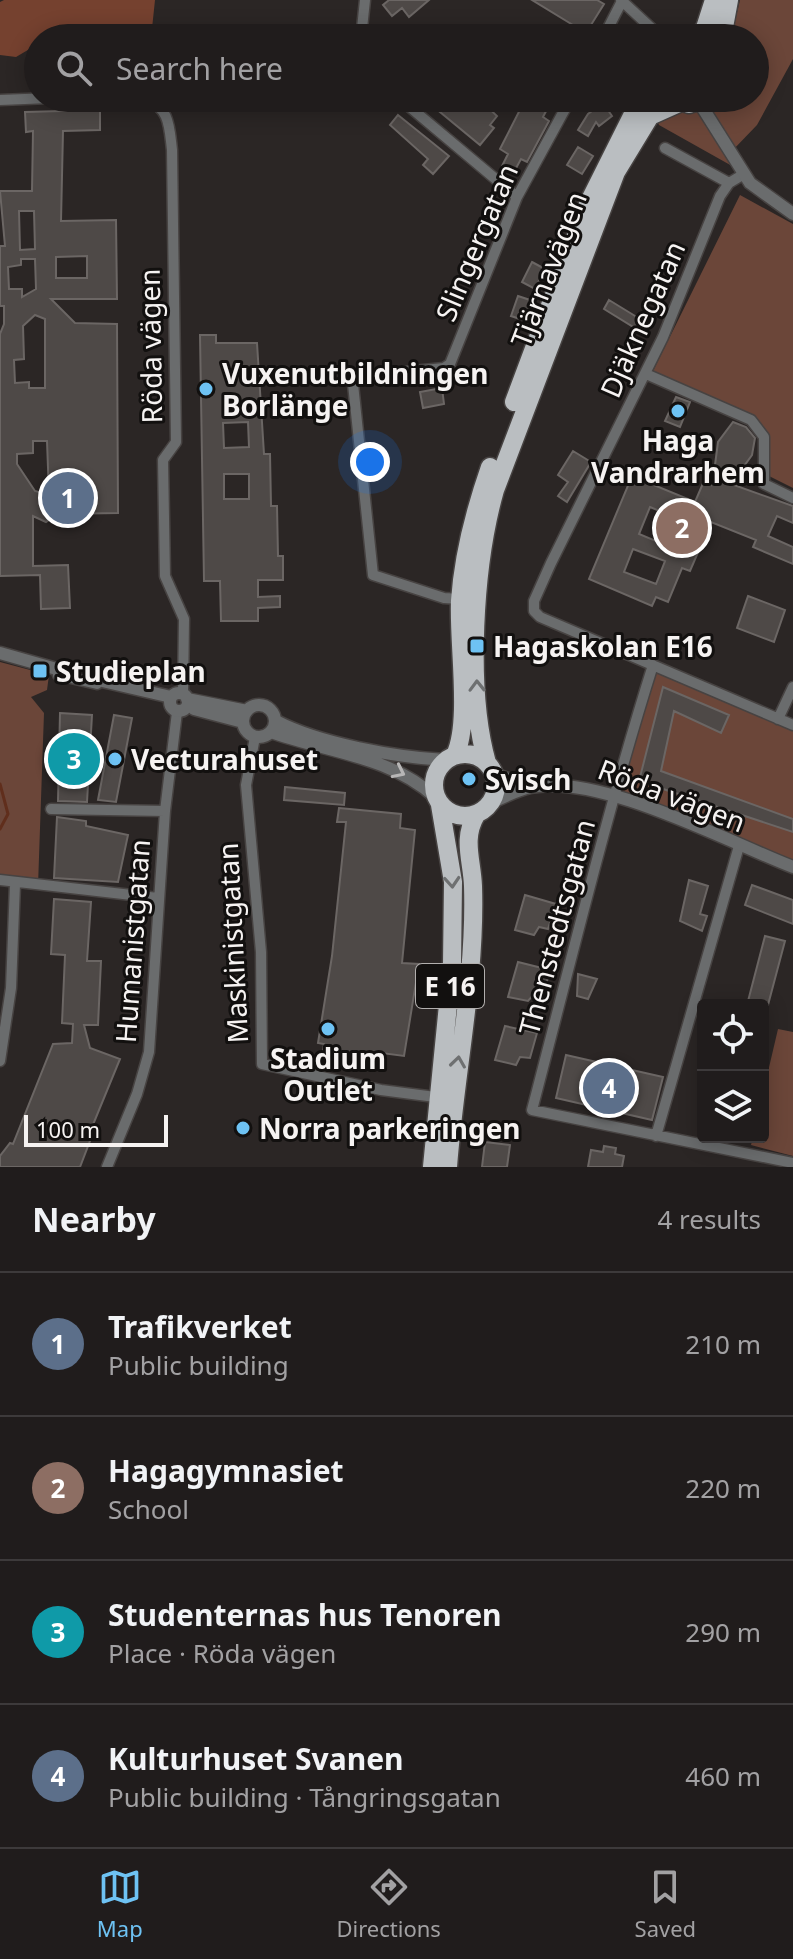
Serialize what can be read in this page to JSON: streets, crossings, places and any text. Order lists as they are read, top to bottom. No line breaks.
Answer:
{"streets":{"highway":["Tjärnavägen","E 16"],"street":["Slingergatan","Djäknegatan","Röda vägen","Thenstedtsgatan","Humanistgatan","Maskinistgatan"]},"crossings":[["Slingergatan","Tjärnavägen"],["Tjärnavägen","Röda vägen"],["Tjärnavägen","E 16"],["Djäknegatan","Thenstedtsgatan"],["Röda vägen","Thenstedtsgatan"],["Röda vägen","Humanistgatan"],["Röda vägen","E 16"],["Maskinistgatan","E 16"]],"places":{"other":["Vuxenutbildningen Borlänge","Haga Vandrarhem","Vecturahuset","Svisch","Stadium Outlet","Norra parkeringen"],"transit":["Hagaskolan E16","Studieplan"]},"scale_bar":"100 m","page":{"search":"Search here","pins":["1","2","3","4"],"scale":"100 m","heading":["Nearby","4 results"],"list":[{"mark":"1","name":"Trafikverket","note":"Public building","value":"210 m"},{"mark":"2","name":"Hagagymnasiet","note":"School","value":"220 m"},{"mark":"3","name":"Studenternas hus Tenoren","note":"Place · Röda vägen","value":"290 m"},{"mark":"4","name":"Kulturhuset Svanen","note":"Public building · Tångringsgatan","value":"460 m"}],"nav":["Map","Directions","Saved"]}}
